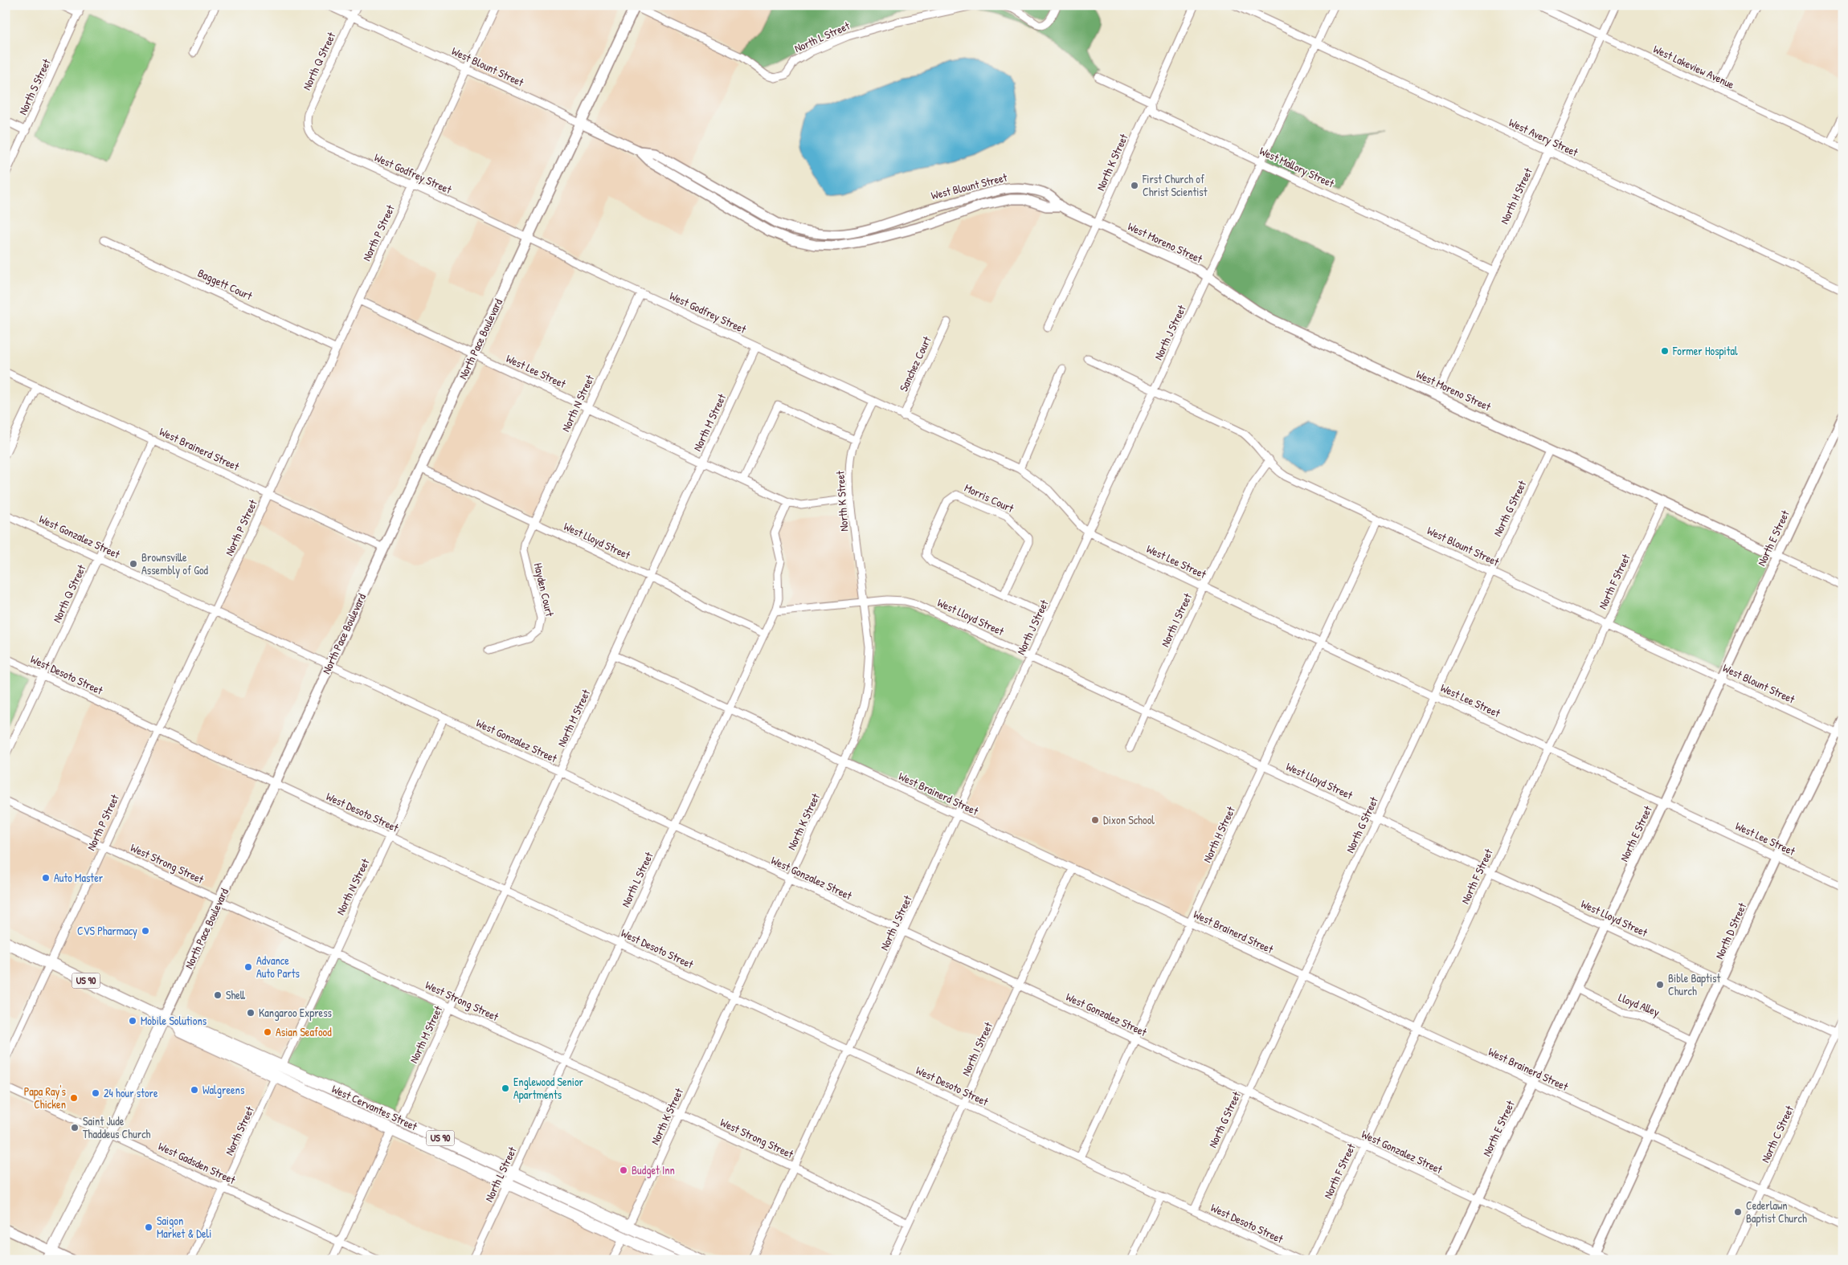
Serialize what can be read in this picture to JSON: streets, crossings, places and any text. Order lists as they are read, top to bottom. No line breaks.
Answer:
{"streets":{"main road":["North Pace Boulevard","US 90","West Cervantes Street"],"street":["North L Street","North Q Street","West Blount Street","West Lakeview Avenue","North S Street","West Avery Street","North K Street","West Mallory Street","West Godfrey Street","North H Street","North P Street","West Moreno Street","Baggett Court","North J Street","Sanchez Court","West Lee Street","North N Street","North M Street","West Brainerd Street","Morris Court","North G Street","West Gonzalez Street","North E Street","West Lloyd Street","North F Street","Hayden Court","North I Street","West Desoto Street","West Strong Street","North D Street","Lloyd Alley","North Street","North C Street","West Gadsden Street"]},"crossings":[["North L Street","North Pace Boulevard"],["North L Street","West Brainerd Street"],["North L Street","West Gonzalez Street"],["North L Street","West Lloyd Street"],["North L Street","West Desoto Street"],["North L Street","West Strong Street"],["North L Street","West Cervantes Street"],["North Q Street","West Blount Street"],["North Q Street","West Godfrey Street"],["North Q Street","West Brainerd Street"],["North Q Street","West Gonzalez Street"],["North Q Street","West Desoto Street"],["West Blount Street","North H Street"],["West Blount Street","North P Street"],["West Blount Street","West Moreno Street"],["West Blount Street","North J Street"],["West Blount Street","North Pace Boulevard"],["West Blount Street","North G Street"],["West Blount Street","North E Street"],["West Blount Street","North F Street"],["West Blount Street","North I Street"],["West Blount Street","North D Street"],["West Lakeview Avenue","North H Street"],["West Avery Street","North H Street"],["West Avery Street","North J Street"],["North K Street","West Mallory Street"],["North K Street","West Godfrey Street"],["North K Street","West Moreno Street"],["North K Street","West Brainerd Street"],["North K Street","West Gonzalez Street"],["North K Street","West Lloyd Street"],["North K Street","West Desoto Street"],["North K Street","West Strong Street"],["North K Street","West Cervantes Street"],["West Mallory Street","North H Street"],["West Mallory Street","North J Street"],["West Godfrey Street","North P Street"],["West Godfrey Street","North J Street"],["West Godfrey Street","North Pace Boulevard"],["West Godfrey Street","Sanchez Court"],["West Godfrey Street","West Lee Street"],["West Godfrey Street","North N Street"],["West Godfrey Street","North M Street"],["North H Street","West Moreno Street"],["North H Street","West Lee Street"],["North H Street","West Brainerd Street"],["North H Street","West Gonzalez Street"],["North H Street","West Lloyd Street"],["North H Street","West Desoto Street"],["North P Street","Baggett Court"],["North P Street","West Lee Street"],["North P Street","West Brainerd Street"],["North P Street","West Gonzalez Street"],["North P Street","West Desoto Street"],["North P Street","West Strong Street"],["North P Street","West Cervantes Street"],["West Moreno Street","North J Street"],["West Moreno Street","North G Street"],["West Moreno Street","North E Street"],["West Moreno Street","North F Street"],["North J Street","West Lee Street"],["North J Street","West Brainerd Street"],["North J Street","Morris Court"],["North J Street","West Gonzalez Street"],["North J Street","West Lloyd Street"],["North J Street","West Desoto Street"],["North J Street","West Strong Street"],["North Pace Boulevard","West Lee Street"],["North Pace Boulevard","West Brainerd Street"],["North Pace Boulevard","West Gonzalez Street"],["North Pace Boulevard","West Lloyd Street"],["North Pace Boulevard","West Desoto Street"],["North Pace Boulevard","West Strong Street"],["North Pace Boulevard","West Cervantes Street"],["North Pace Boulevard","West Gadsden Street"],["West Lee Street","North N Street"],["West Lee Street","North M Street"],["West Lee Street","North G Street"],["West Lee Street","North E Street"],["West Lee Street","North F Street"],["West Lee Street","North I Street"],["West Lee Street","North D Street"],["North N Street","West Gonzalez Street"],["North N Street","West Lloyd Street"],["North N Street","Hayden Court"],["North N Street","West Desoto Street"],["North N Street","West Strong Street"],["North N Street","West Cervantes Street"],["North M Street","West Brainerd Street"],["North M Street","West Gonzalez Street"],["North M Street","West Lloyd Street"],["North M Street","West Desoto Street"],["North M Street","West Strong Street"],["North M Street","West Cervantes Street"],["West Brainerd Street","North G Street"],["West Brainerd Street","North E Street"],["West Brainerd Street","North F Street"],["West Brainerd Street","North I Street"],["West Brainerd Street","North D Street"],["West Brainerd Street","North C Street"],["North G Street","West Gonzalez Street"],["North G Street","West Lloyd Street"],["North G Street","West Desoto Street"],["West Gonzalez Street","North E Street"],["West Gonzalez Street","North F Street"],["West Gonzalez Street","North I Street"],["West Gonzalez Street","North D Street"],["North E Street","West Lloyd Street"],["North E Street","Lloyd Alley"],["West Lloyd Street","North F Street"],["West Lloyd Street","Hayden Court"],["West Lloyd Street","North I Street"],["West Lloyd Street","North D Street"],["West Lloyd Street","North C Street"],["North I Street","West Desoto Street"],["North I Street","West Strong Street"],["North D Street","Lloyd Alley"],["West Cervantes Street","North Street"],["North Street","West Gadsden Street"]],"places":["First Church of Christ Scientist","Former Hospital","Brownsville Assembly of God","Dixon School","Auto Master","CVS Pharmacy","Advance Auto Parts","Bible Baptist Church","Shell","Kangaroo Express","Mobile Solutions","Asian Seafood","Englewood Senior Apartments","Walgreens","24 hour store","Papa Ray's Chicken","Saint Jude Thaddeus Church","Budget Inn","Cederlawn Baptist Church","Saigon Market & Deli"]}
